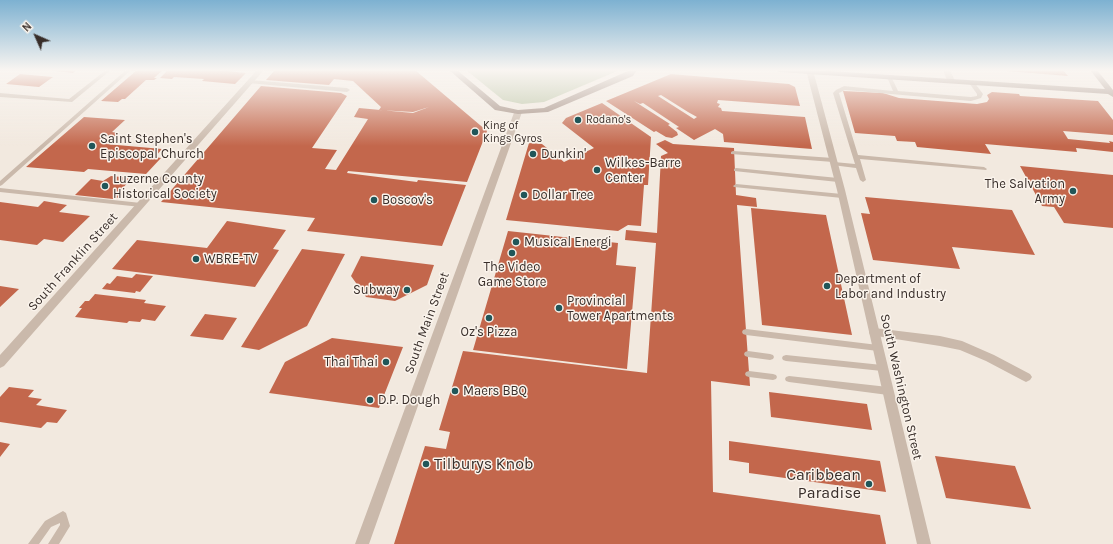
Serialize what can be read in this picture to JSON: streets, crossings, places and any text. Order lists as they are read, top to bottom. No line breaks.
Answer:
{"streets":{"street":["South Franklin Street","South Main Street","South Washington Street"]},"places":["Rodano's","King of Kings Gyros","Saint Stephen's Episcopal Church","Dunkin'","Wilkes-Barre Center","Luzerne County Historical Society","The Salvation Army","Dollar Tree","Boscov's","Musical Energi","The Video Game Store","WBRE-TV","Department of Labor and Industry","Subway","Provincial Tower Apartments","Oz's Pizza","Thai Thai","Maers BBQ","D.P. Dough","Tilburys Knob","Caribbean Paradise"],"north":"top left"}
